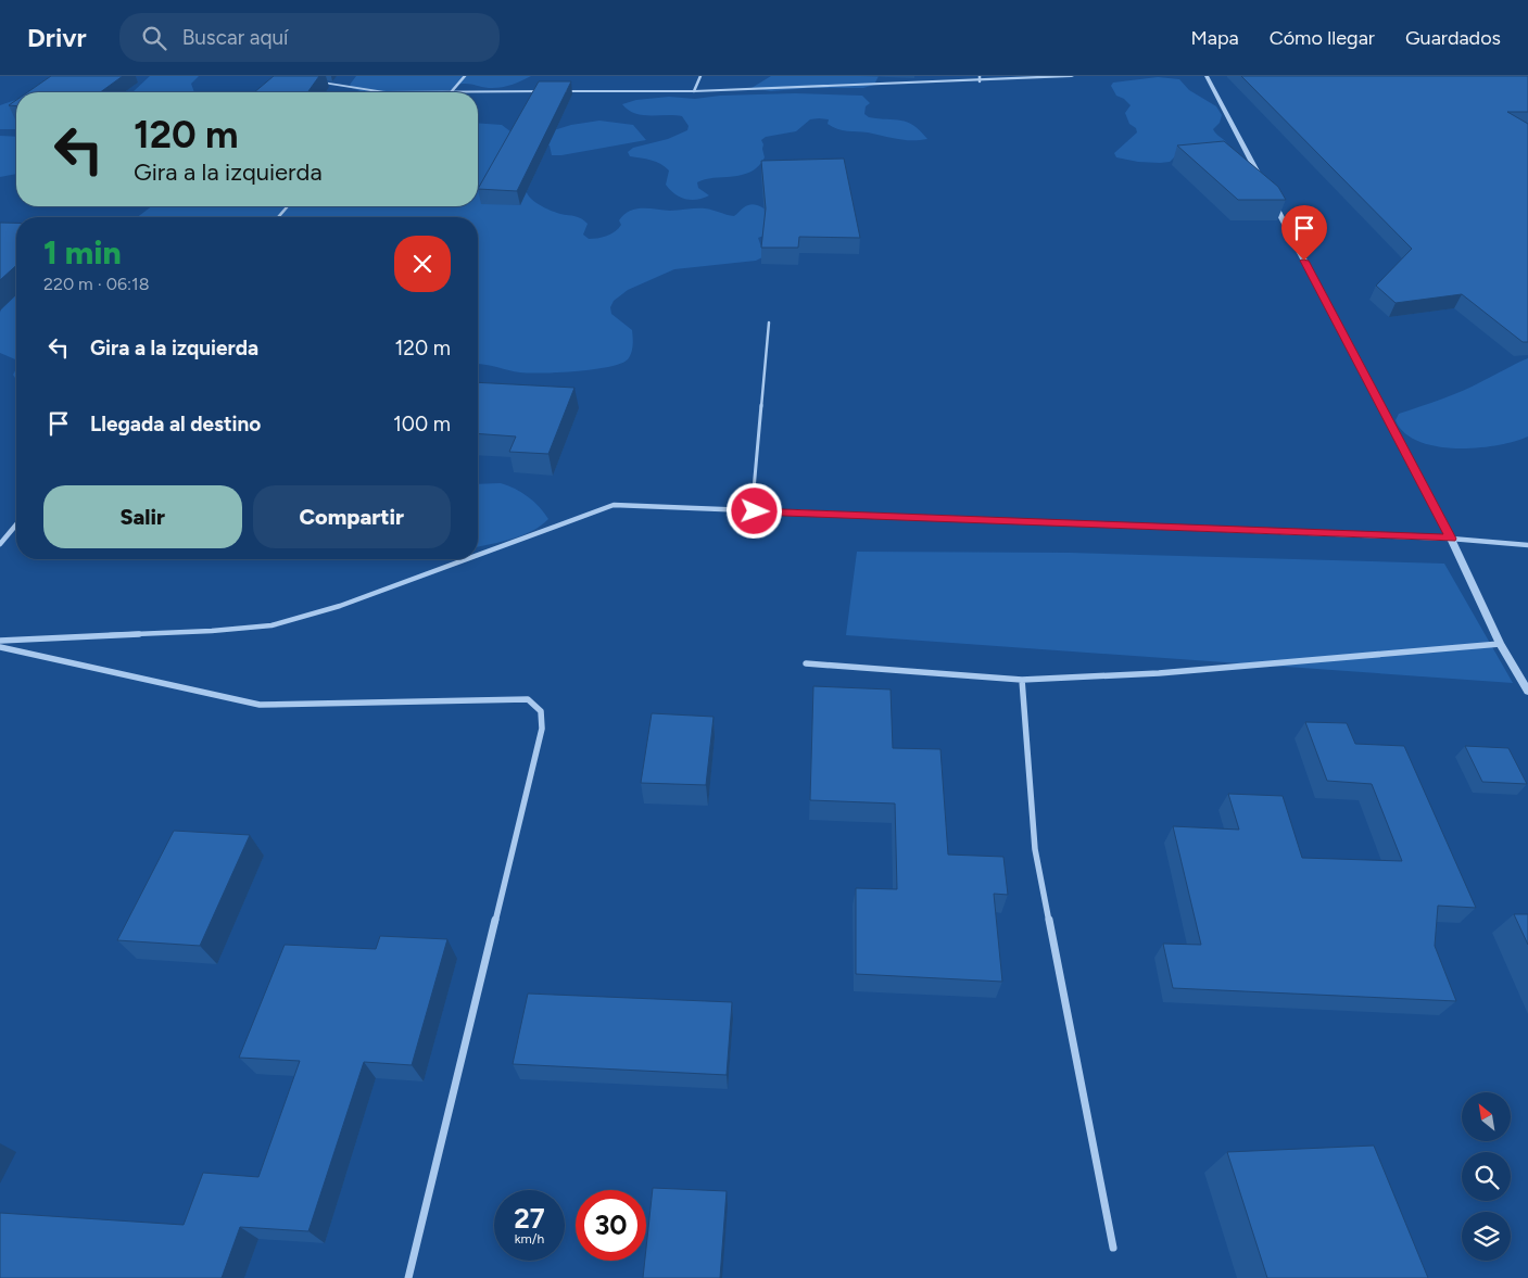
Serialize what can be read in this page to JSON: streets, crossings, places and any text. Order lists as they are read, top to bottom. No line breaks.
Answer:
{"north":"top left","page":{"header":"Drivr","search":"Buscar aquí","nav":["Mapa","Cómo llegar","Guardados"],"turn":["120 m","Gira a la izquierda"],"heading":["1 min","220 m · 06:18"],"list":[{"name":"Gira a la izquierda","value":"120 m"},{"name":"Llegada al destino","value":"100 m"}],"buttons":["Salir","Compartir"],"speed":"27 km/h","limit":"30"}}
